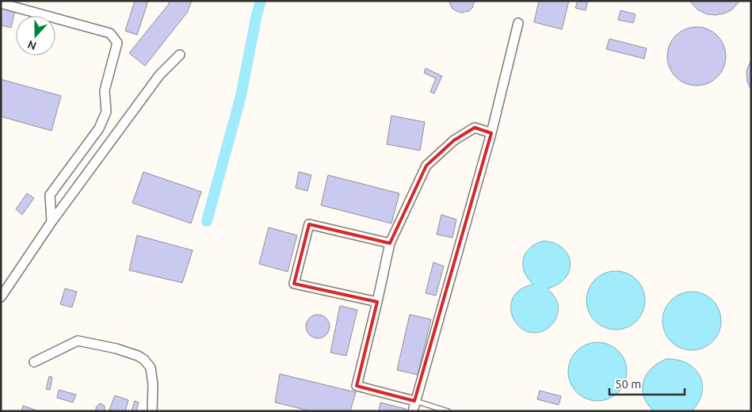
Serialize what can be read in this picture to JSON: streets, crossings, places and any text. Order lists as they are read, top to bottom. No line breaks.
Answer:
{"scale_bar":"50 m","north":"bottom"}
